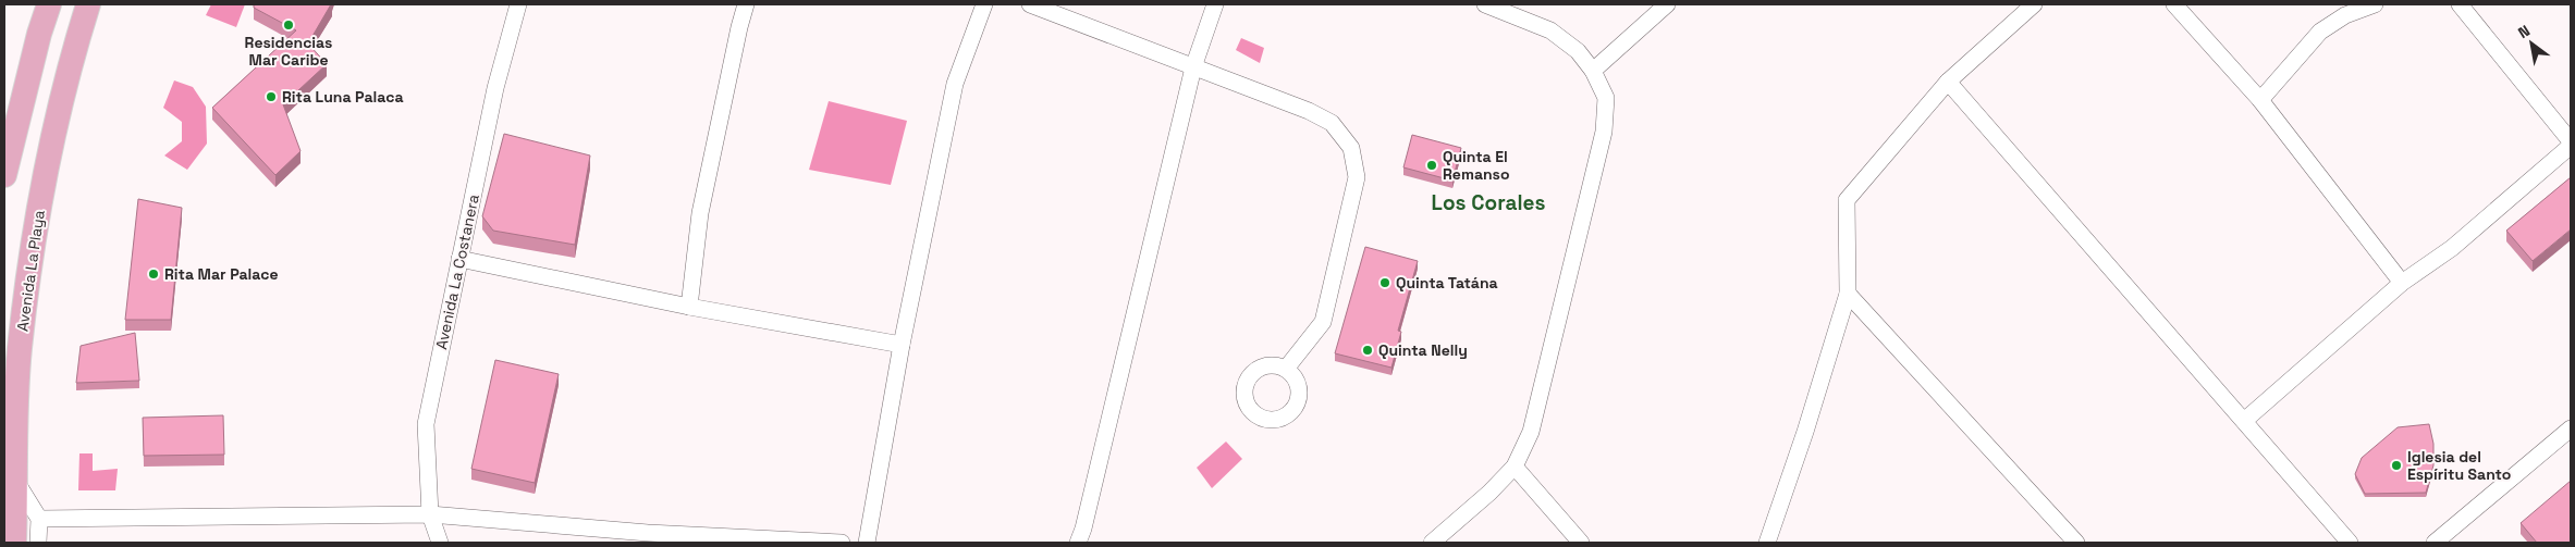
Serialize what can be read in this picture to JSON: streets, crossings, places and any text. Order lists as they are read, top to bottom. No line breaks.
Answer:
{"streets":{"main road":["Avenida La Playa"],"street":["Avenida La Costanera"]},"districts":["Los Corales"],"places":["Residencias Mar Caribe","Rita Luna Palaca","Quinta El Remanso","Rita Mar Palace","Quinta Tatána","Quinta Nelly","Iglesia del Espíritu Santo"],"north":"top left"}
